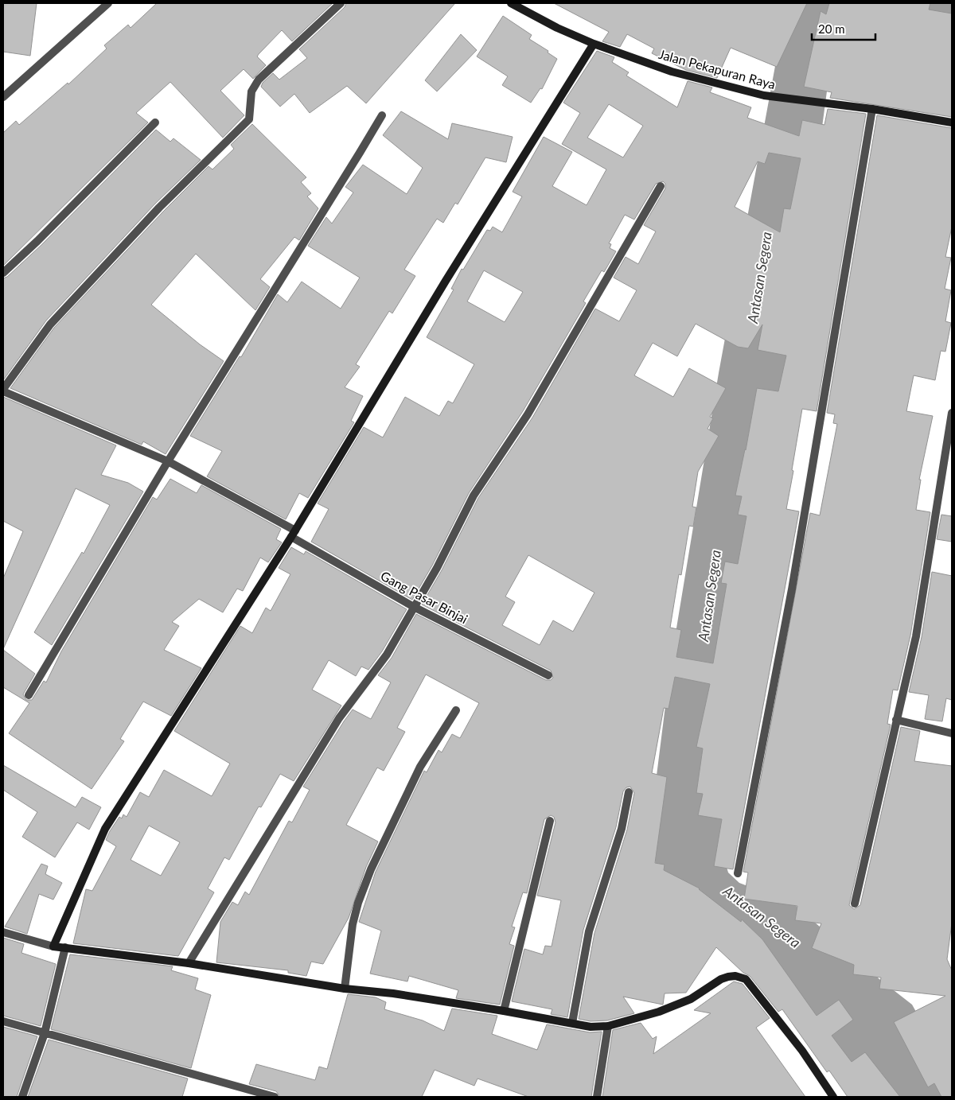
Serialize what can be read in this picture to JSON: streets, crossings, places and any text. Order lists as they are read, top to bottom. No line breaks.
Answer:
{"streets":{"street":["Jalan Pekapuran Raya","Gang Pasar Binjai"]},"water":["Antasan Segera"],"scale_bar":"20 m"}
